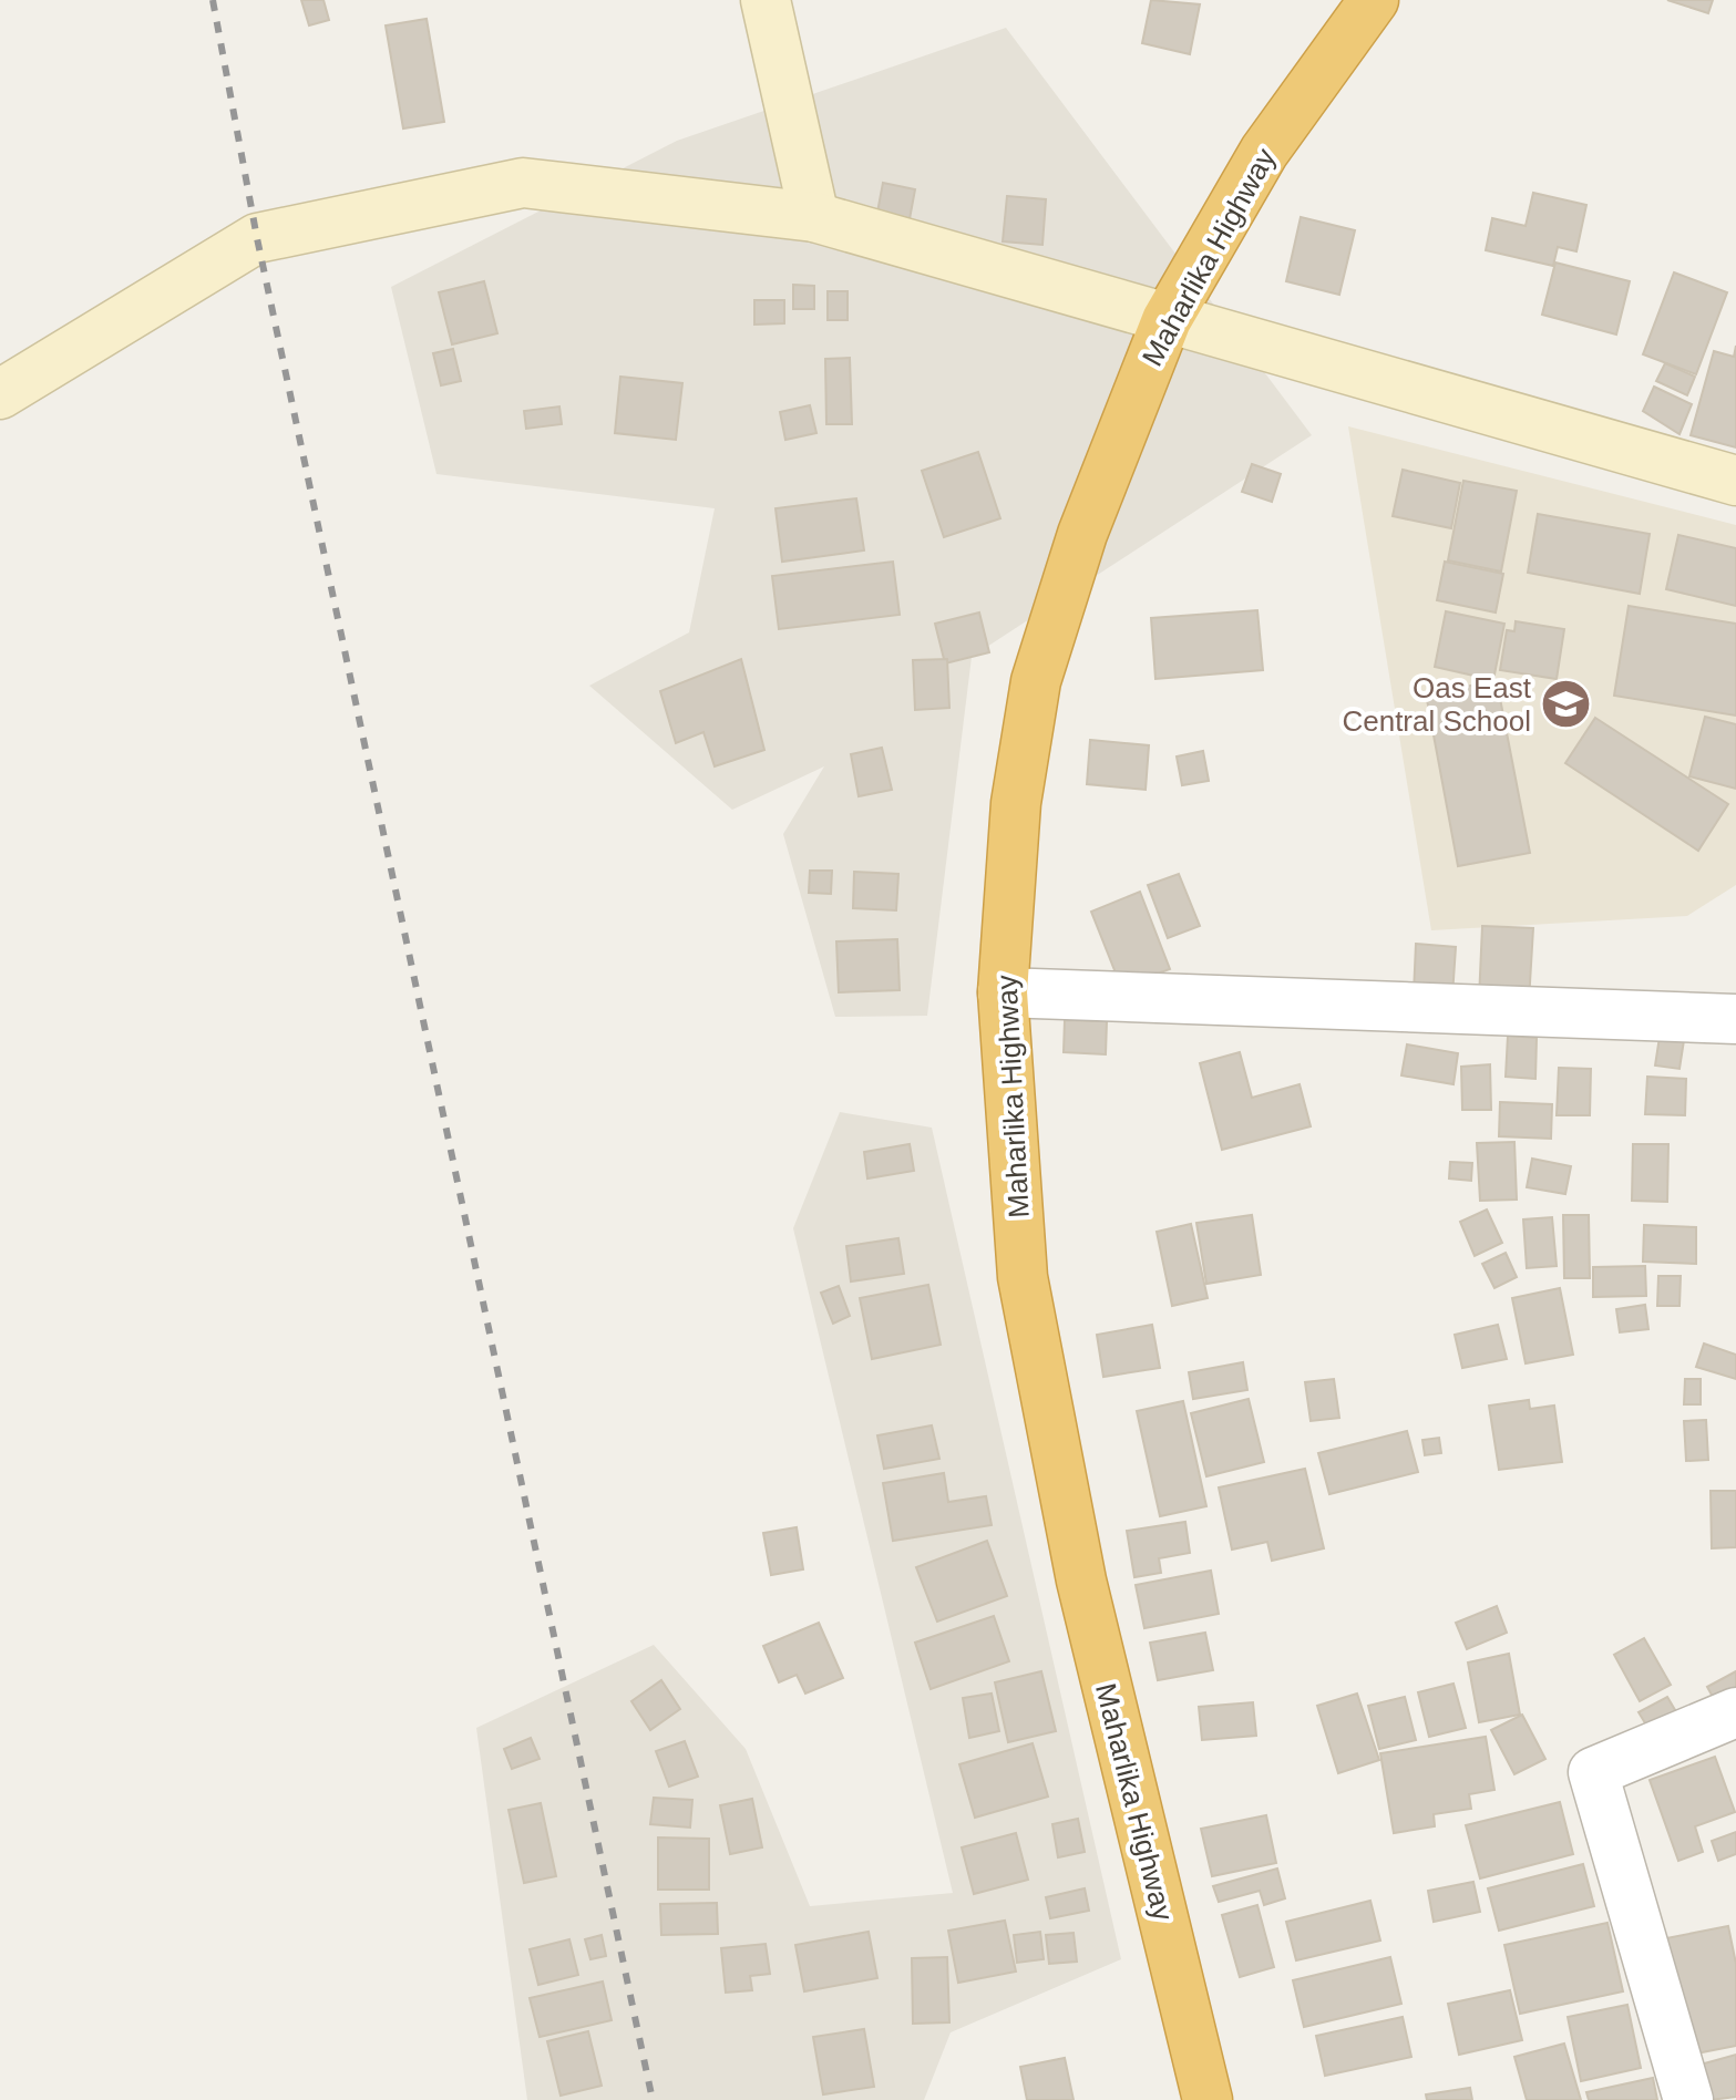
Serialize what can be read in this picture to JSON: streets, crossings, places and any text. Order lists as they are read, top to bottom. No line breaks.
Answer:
{"streets":{"highway":["Maharlika Highway"]},"places":{"school or university":["Oas East Central School"]}}
